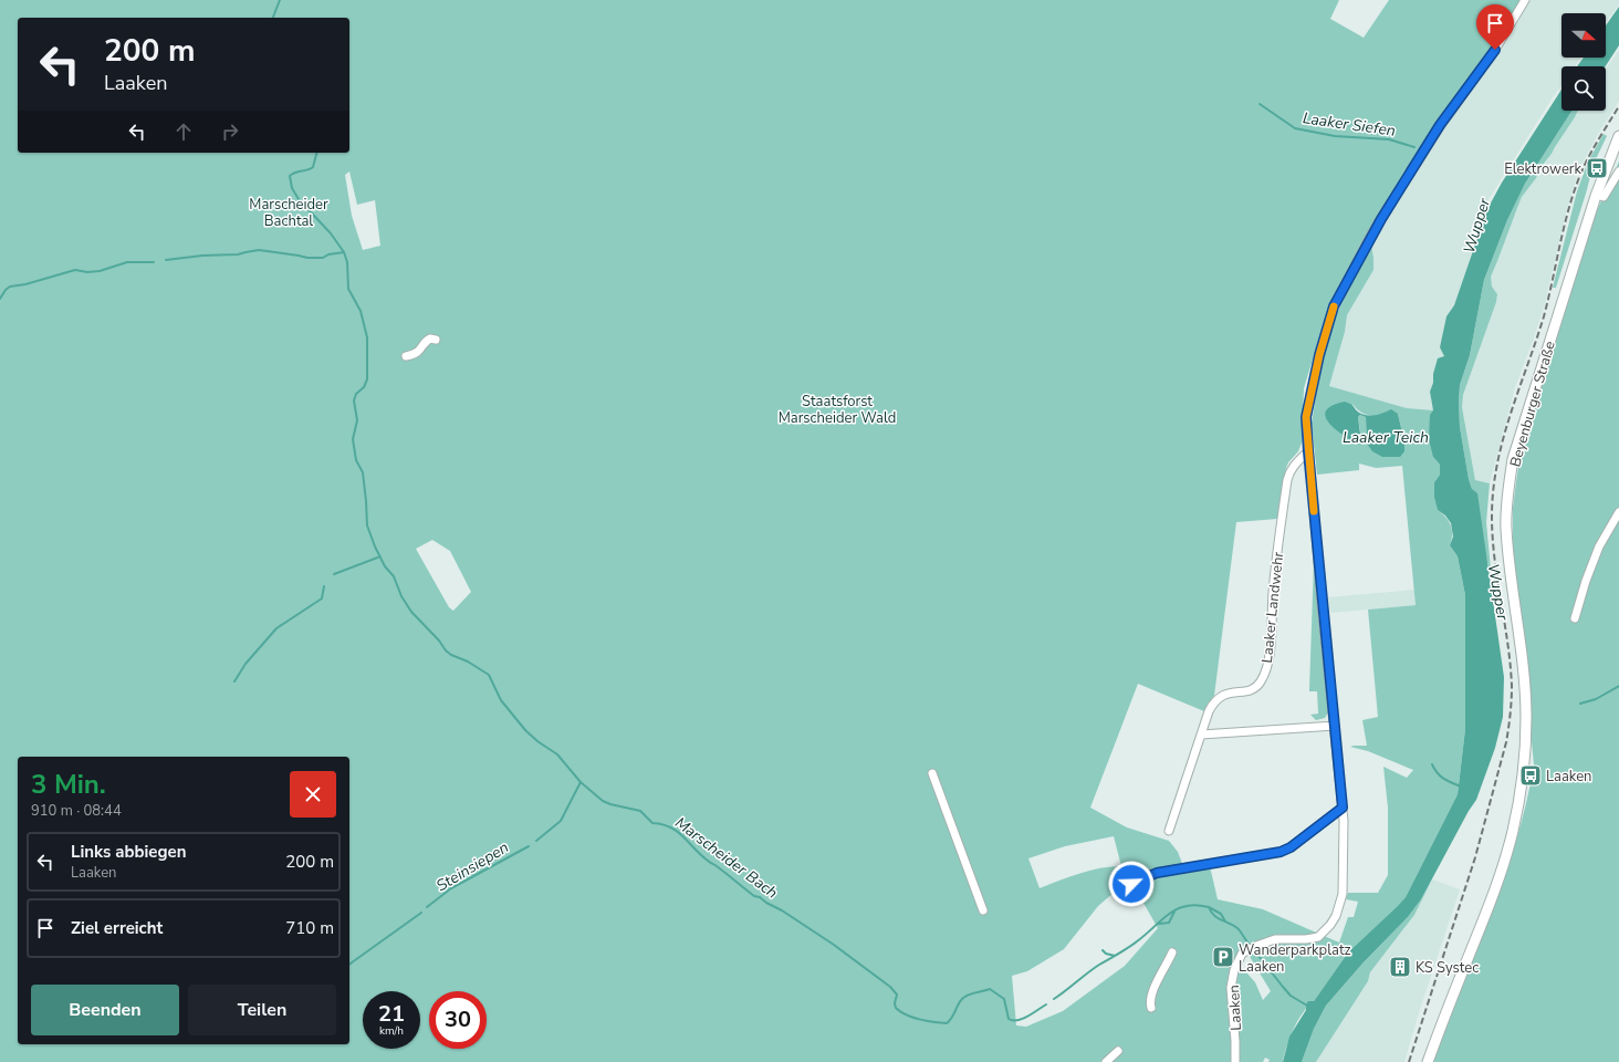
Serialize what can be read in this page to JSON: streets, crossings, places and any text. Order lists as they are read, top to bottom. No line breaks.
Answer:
{"streets":{"main road":["Beyenburger Straße"],"street":["Laaker Landwehr","Laaken"]},"crossings":[["Laaker Landwehr","Laaken"]],"water":["Laaker Siefen","Wupper","Laaker Teich","Marscheider Bach","Steinsiepen"],"parks":["Marscheider Bachtal","Staatsforst Marscheider Wald"],"places":{"bus stop":["Elektrowerk","Laaken"],"parking":["Wanderparkplatz Laaken"],"building":["KS Systec"]},"north":"right","page":{"turn":["200 m","Laaken"],"heading":["3 Min.","910 m · 08:44"],"list":[{"name":"Links abbiegen","note":"Laaken","value":"200 m"},{"name":"Ziel erreicht","value":"710 m"}],"buttons":["Beenden","Teilen"],"speed":"21 km/h","limit":"30"}}
